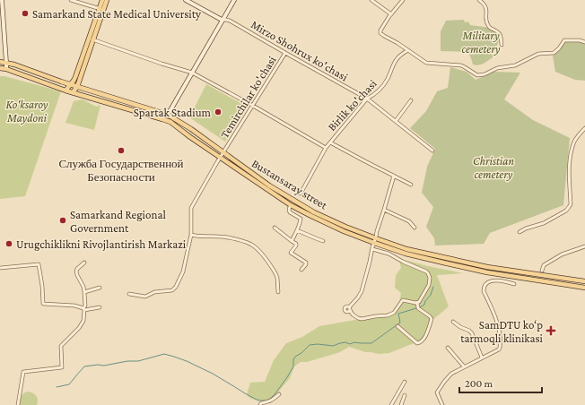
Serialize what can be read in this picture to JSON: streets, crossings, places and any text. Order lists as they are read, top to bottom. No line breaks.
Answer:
{"streets":{"main road":["Bustansaray street"],"street":["Mirzo Shohrux ko'chasi","Temirchilar ko'chasi","Birlik ko'chasi"]},"crossings":[["Mirzo Shohrux ko'chasi","Temirchilar ko'chasi"],["Mirzo Shohrux ko'chasi","Birlik ko'chasi"],["Temirchilar ko'chasi","Bustansaray street"]],"parks":["Military cemetery","Ko'ksaroy Maydoni","Christian cemetery"],"places":{"other":["Samarkand State Medical University","Spartak Stadium","Служба Государственной Безопасности","Samarkand Regional Government","Urugchiklikni Rivojlantirish Markazi"],"health":["SamDTU ko‘p tarmoqli klinikasi"]},"scale_bar":"200 m"}
